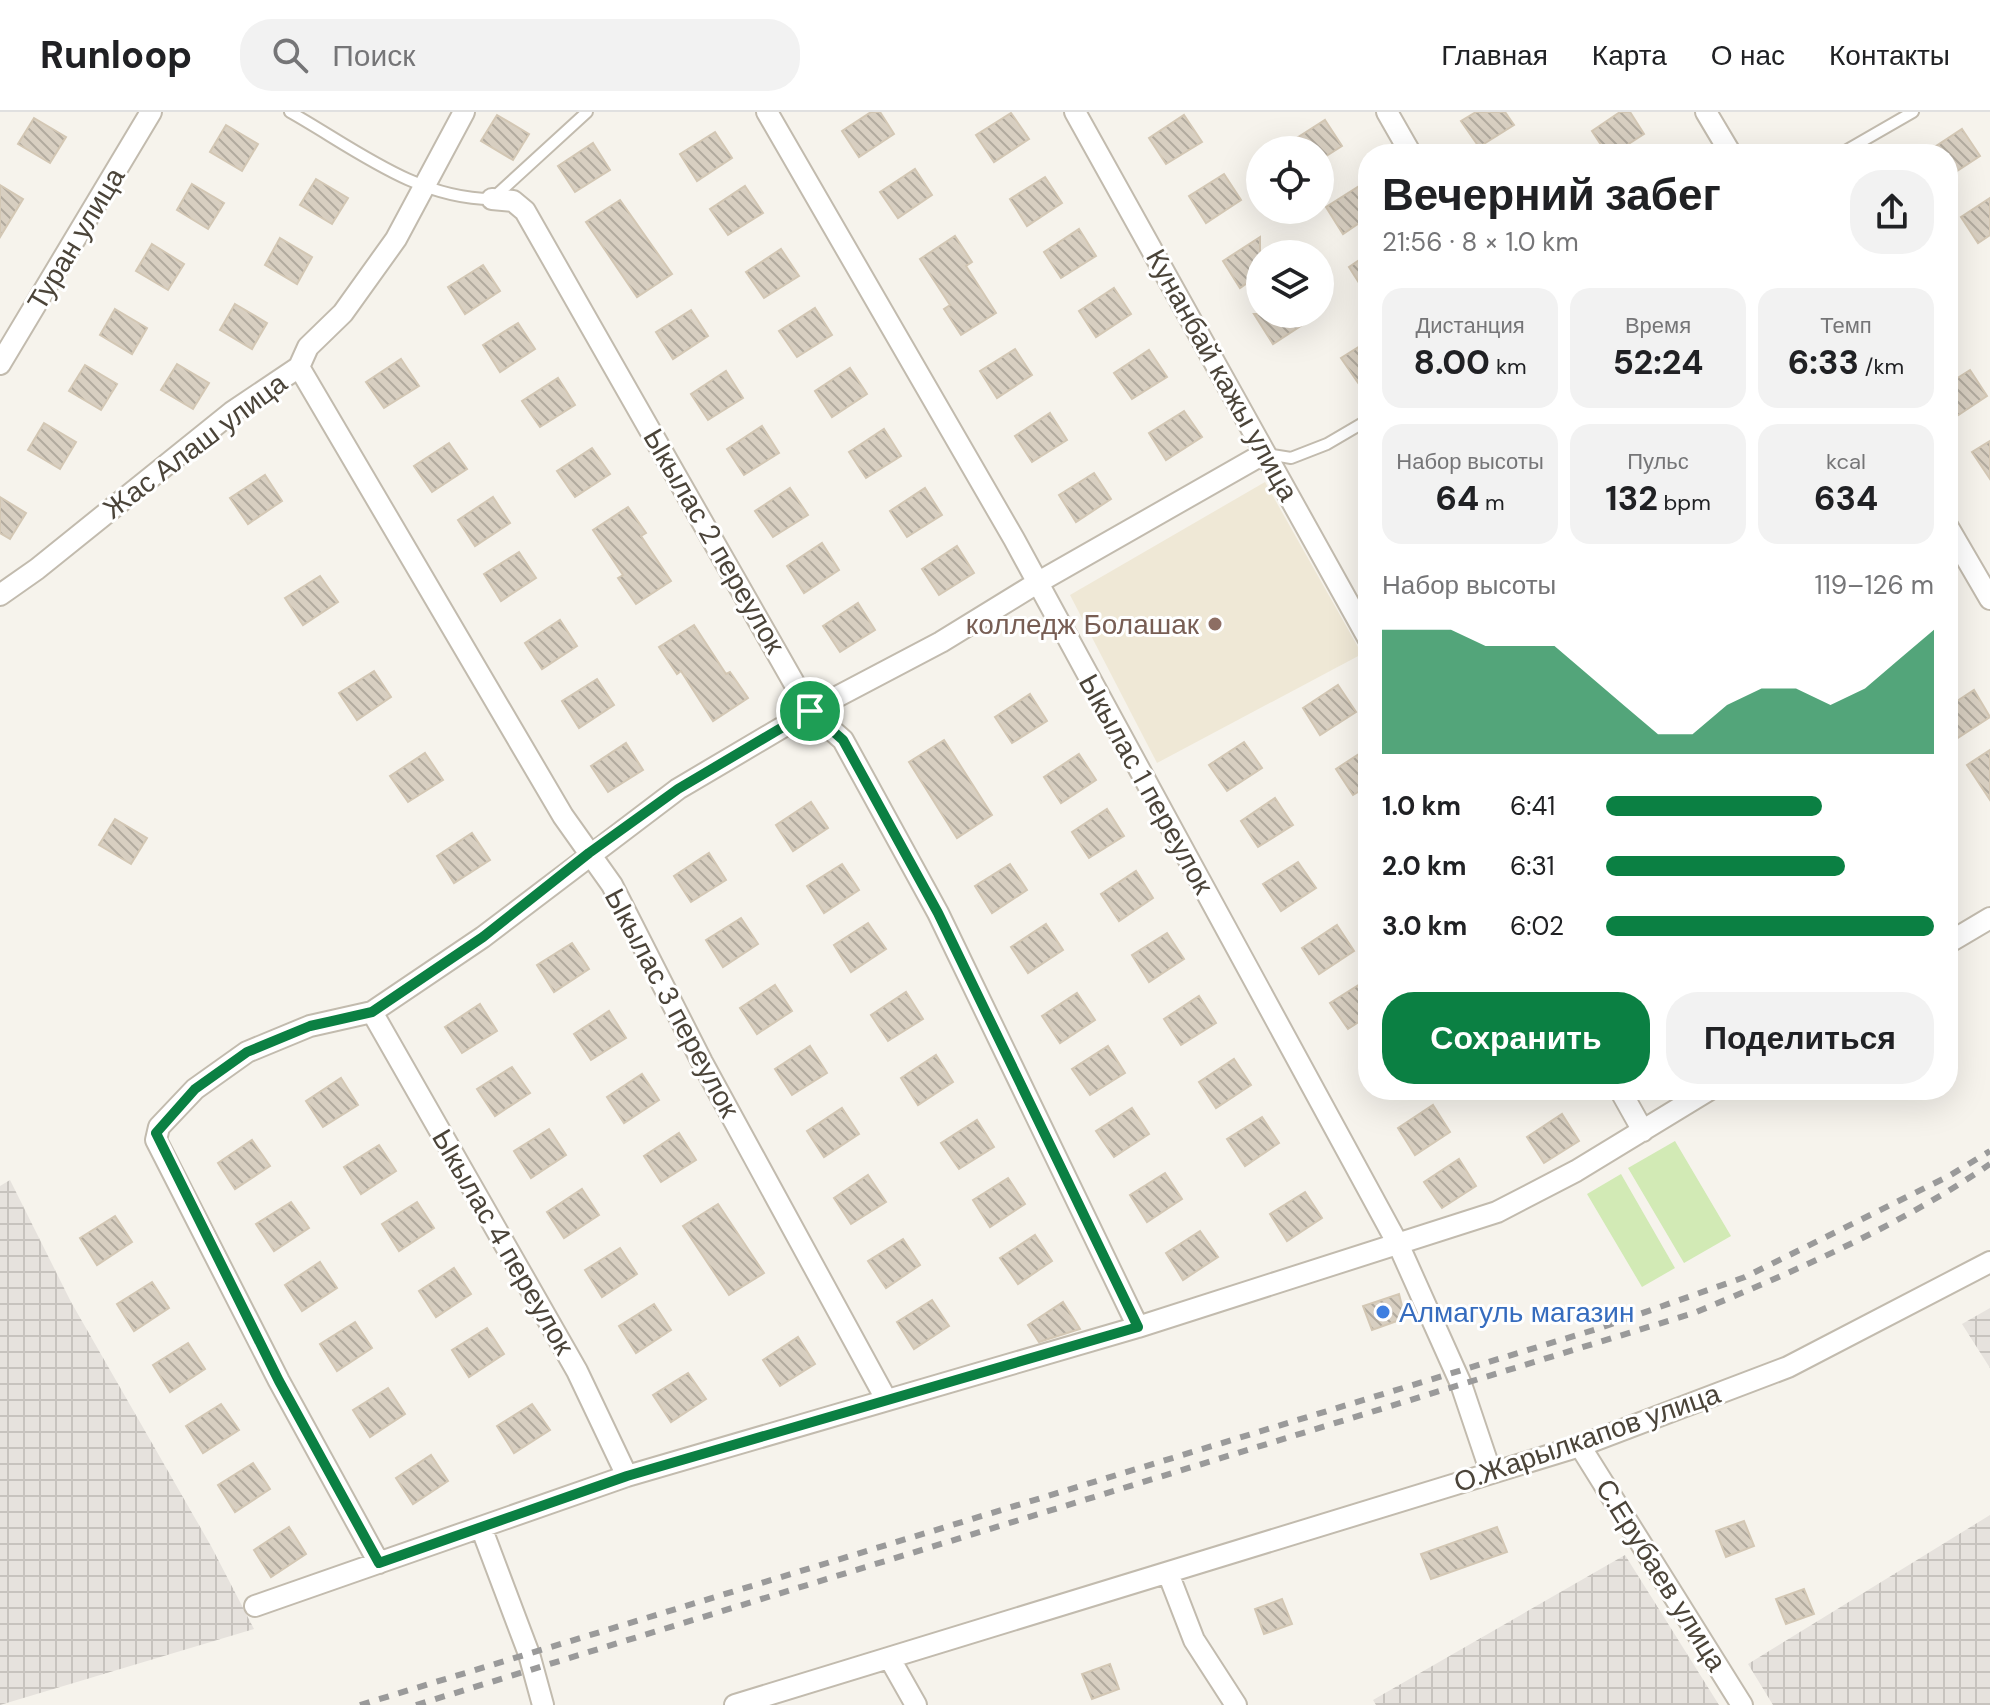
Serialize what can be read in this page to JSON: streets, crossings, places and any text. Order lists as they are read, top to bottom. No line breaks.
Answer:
{"streets":{"street":["Туран улица","Кунанбай кажы улица","Жас Алаш улица","Ыкылас 2 переулок","Ыкылас 1 переулок","Ыкылас 3 переулок","Ыкылас 4 переулок","О.Жарылкапов улица","С.Ерубаев улица"]},"crossings":[["Жас Алаш улица","Ыкылас 3 переулок"],["Ыкылас 1 переулок","О.Жарылкапов улица"],["О.Жарылкапов улица","С.Ерубаев улица"]],"places":["колледж Болашак","Алмагуль магазин"],"page":{"header":"Runloop","search":"Поиск","nav":["Главная","Карта","О нас","Контакты"],"heading":["Вечерний забег","21:56 · 8 × 1.0 km"],"stats":[["Дистанция","8.00 km"],["Время","52:24"],["Темп","6:33 /km"],["Набор высоты","64 m"],["Пульс","132 bpm"],["kcal","634"]],"chart":["Набор высоты","119–126 m"],"list":[{"name":"1.0 km","note":"6:41"},{"name":"2.0 km","note":"6:31"},{"name":"3.0 km","note":"6:02"}],"buttons":["Сохранить","Поделиться"]}}
